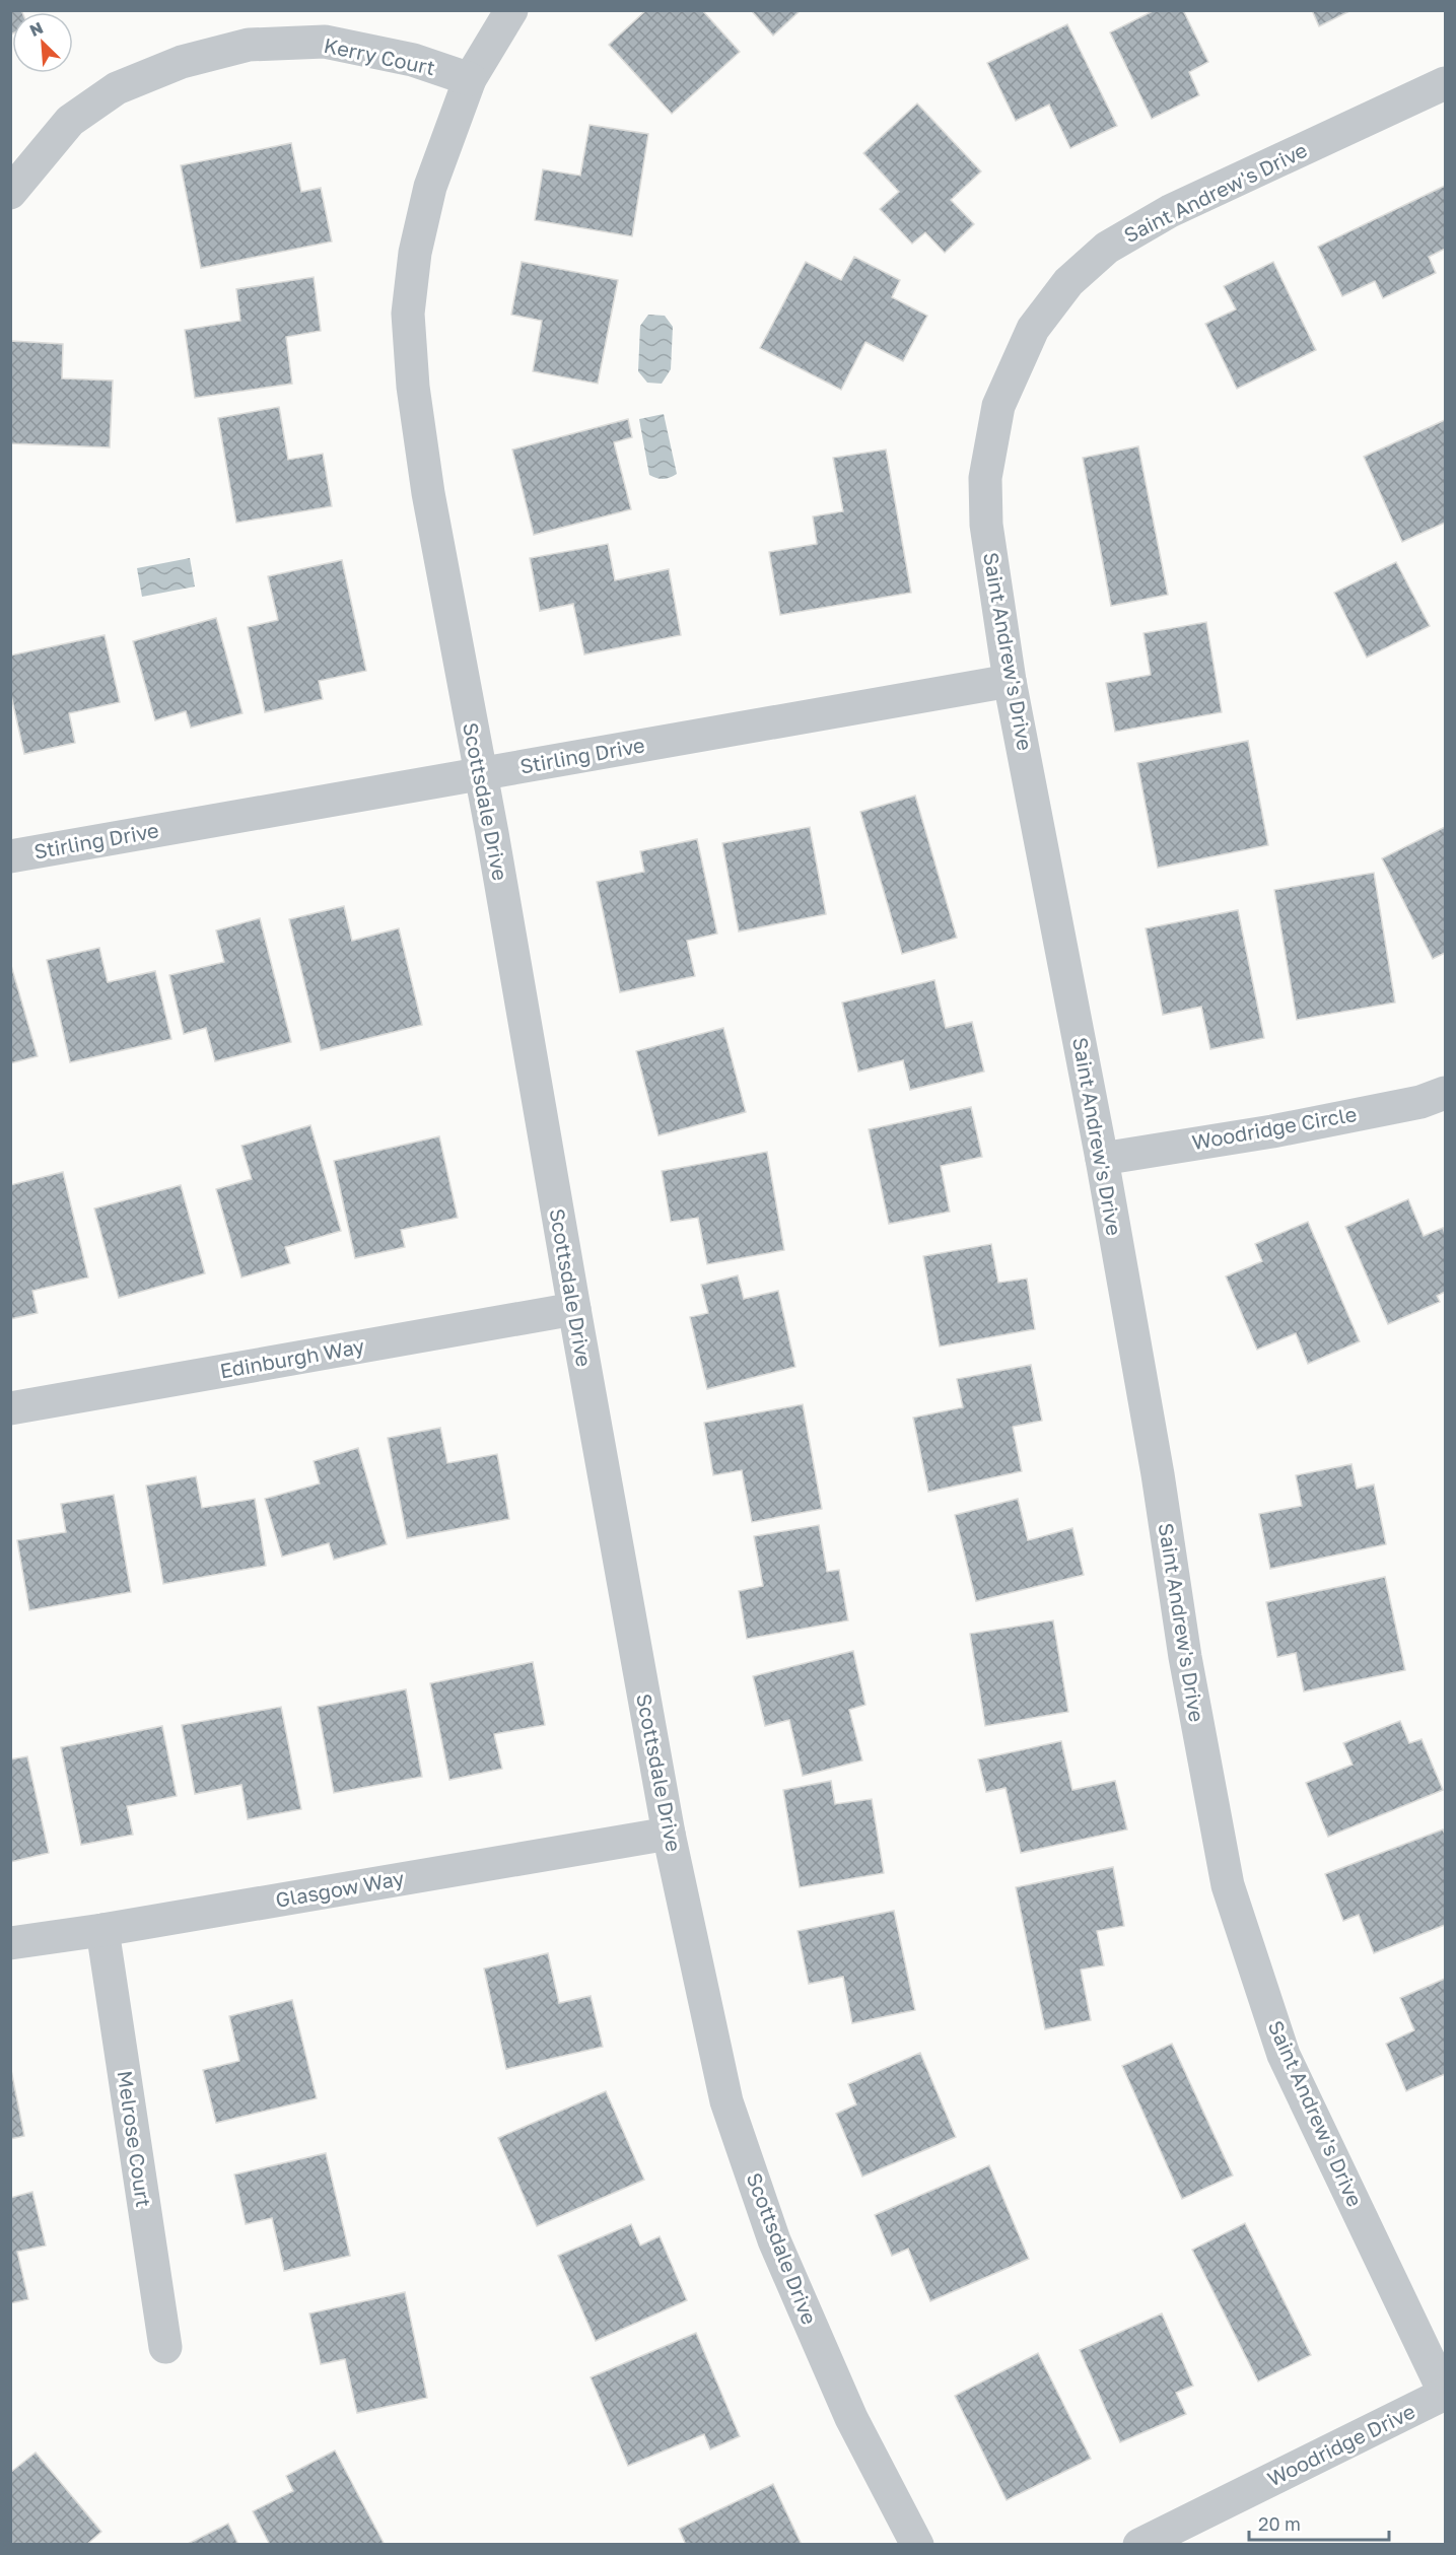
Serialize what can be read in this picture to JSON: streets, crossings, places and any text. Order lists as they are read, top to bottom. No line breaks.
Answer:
{"streets":{"street":["Kerry Court","Saint Andrew's Drive","Stirling Drive","Scottsdale Drive","Woodridge Circle","Edinburgh Way","Glasgow Way","Melrose Court","Woodridge Drive"]},"crossings":[["Kerry Court","Scottsdale Drive"],["Saint Andrew's Drive","Stirling Drive"],["Saint Andrew's Drive","Woodridge Circle"],["Saint Andrew's Drive","Woodridge Drive"],["Stirling Drive","Scottsdale Drive"],["Scottsdale Drive","Edinburgh Way"],["Scottsdale Drive","Glasgow Way"],["Glasgow Way","Melrose Court"]],"scale_bar":"20 m","north":"top left"}
